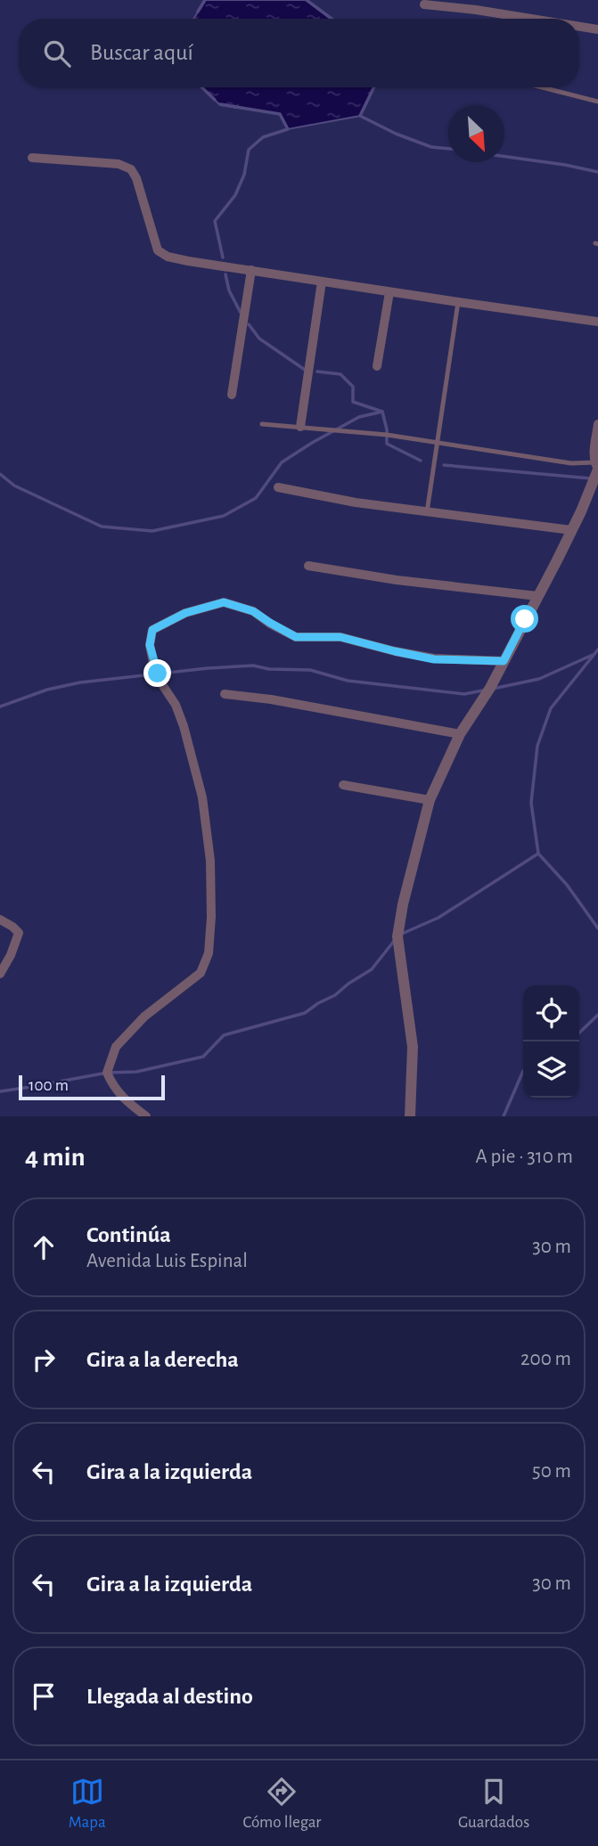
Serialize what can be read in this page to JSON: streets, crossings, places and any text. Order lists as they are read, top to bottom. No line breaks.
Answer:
{"scale_bar":"100 m","north":"bottom right","page":{"search":"Buscar aquí","scale":"100 m","heading":["4 min","A pie · 310 m"],"list":[["Continúa","Avenida Luis Espinal","30 m"],["Gira a la derecha","200 m"],["Gira a la izquierda","50 m"],["Gira a la izquierda","30 m"],"Llegada al destino"],"nav":["Mapa","Cómo llegar","Guardados"]}}
